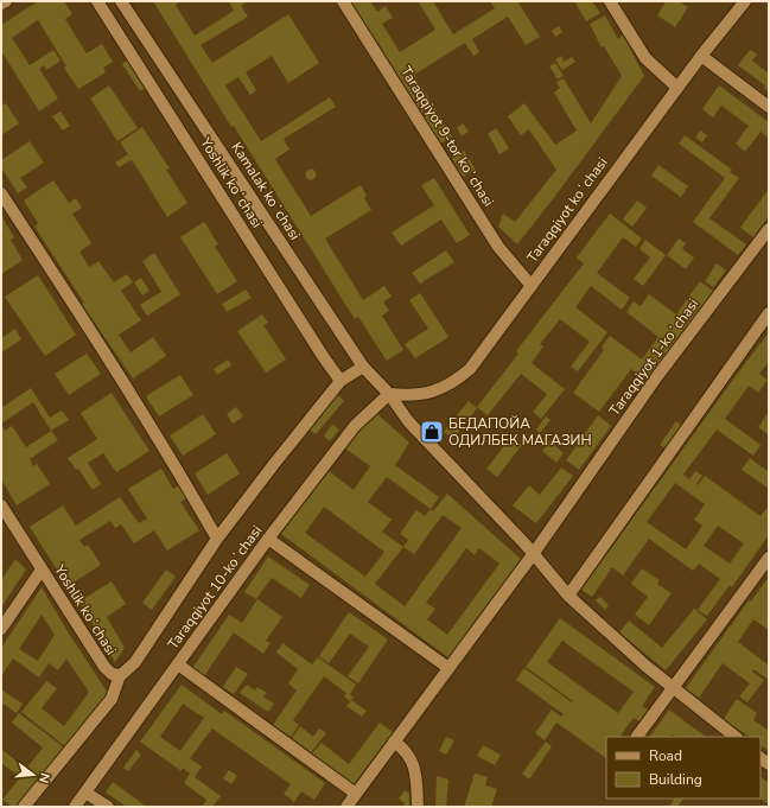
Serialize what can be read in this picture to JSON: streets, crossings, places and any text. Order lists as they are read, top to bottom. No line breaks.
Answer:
{"streets":{"street":["Taraqqiyot 9-tor koʻchasi","Yoshlik koʻchasi","Kamalak koʻchasi","Taraqqiyot koʻchasi","Taraqqiyot 1-koʻchasi","Taraqqiyot 10-koʻchasi"]},"crossings":[["Taraqqiyot 9-tor koʻchasi","Taraqqiyot koʻchasi"],["Yoshlik koʻchasi","Kamalak koʻchasi"],["Kamalak koʻchasi","Taraqqiyot koʻchasi"],["Kamalak koʻchasi","Taraqqiyot 1-koʻchasi"],["Kamalak koʻchasi","Taraqqiyot 10-koʻchasi"],["Taraqqiyot koʻchasi","Taraqqiyot 10-koʻchasi"]],"places":{"shop":["БЕДАПОЙА ОДИЛБЕК МАГАЗИН"]},"legend":["Road","Building"],"north":"right"}
